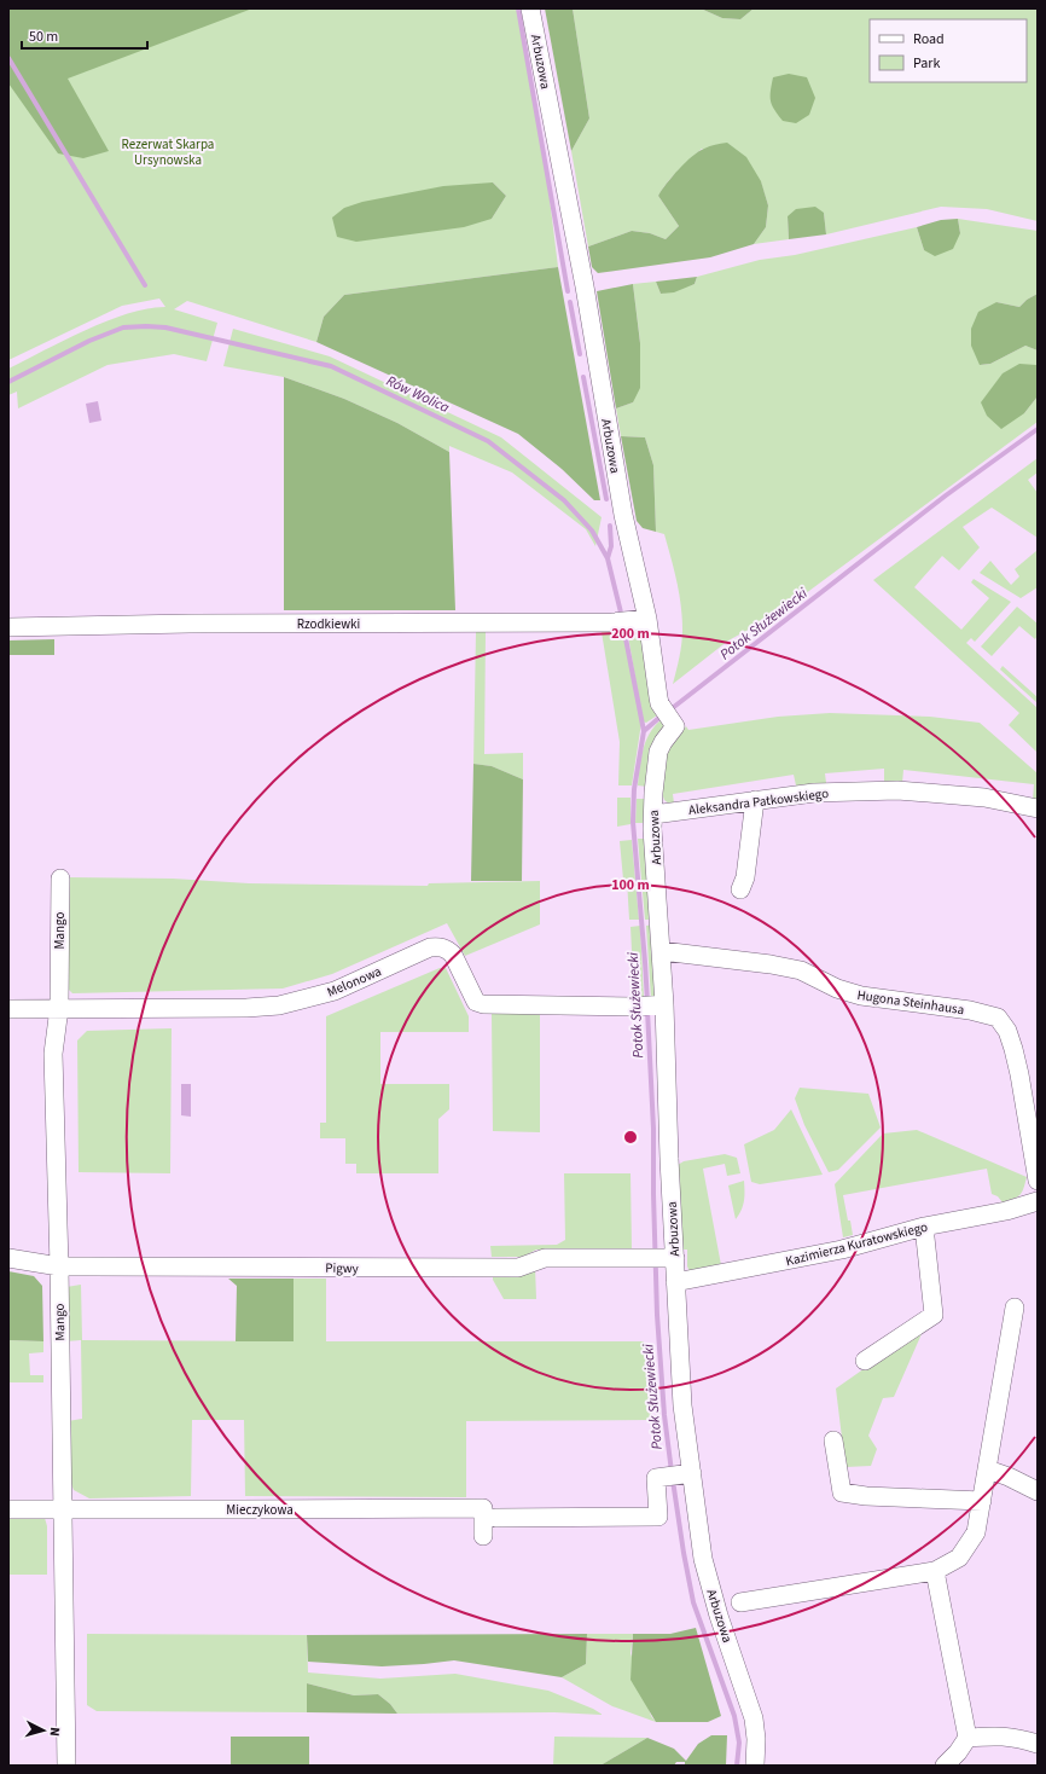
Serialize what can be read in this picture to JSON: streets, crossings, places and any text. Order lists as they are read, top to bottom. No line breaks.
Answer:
{"streets":{"street":["Arbuzowa","Rzodkiewki","Aleksandra Patkowskiego","Mango","Melonowa","Hugona Steinhausa","Kazimierza Kuratowskiego","Pigwy","Mieczykowa"]},"crossings":[["Arbuzowa","Rzodkiewki"],["Arbuzowa","Aleksandra Patkowskiego"],["Arbuzowa","Melonowa"],["Arbuzowa","Hugona Steinhausa"],["Arbuzowa","Kazimierza Kuratowskiego"],["Arbuzowa","Pigwy"],["Mango","Melonowa"],["Mango","Pigwy"],["Mango","Mieczykowa"]],"water":["Rów Wolica","Potok Służewiecki"],"parks":["Rezerwat Skarpa Ursynowska"],"legend":["Road","Park"],"scale_bar":"50 m","north":"right","rings":["200 m","100 m"]}
